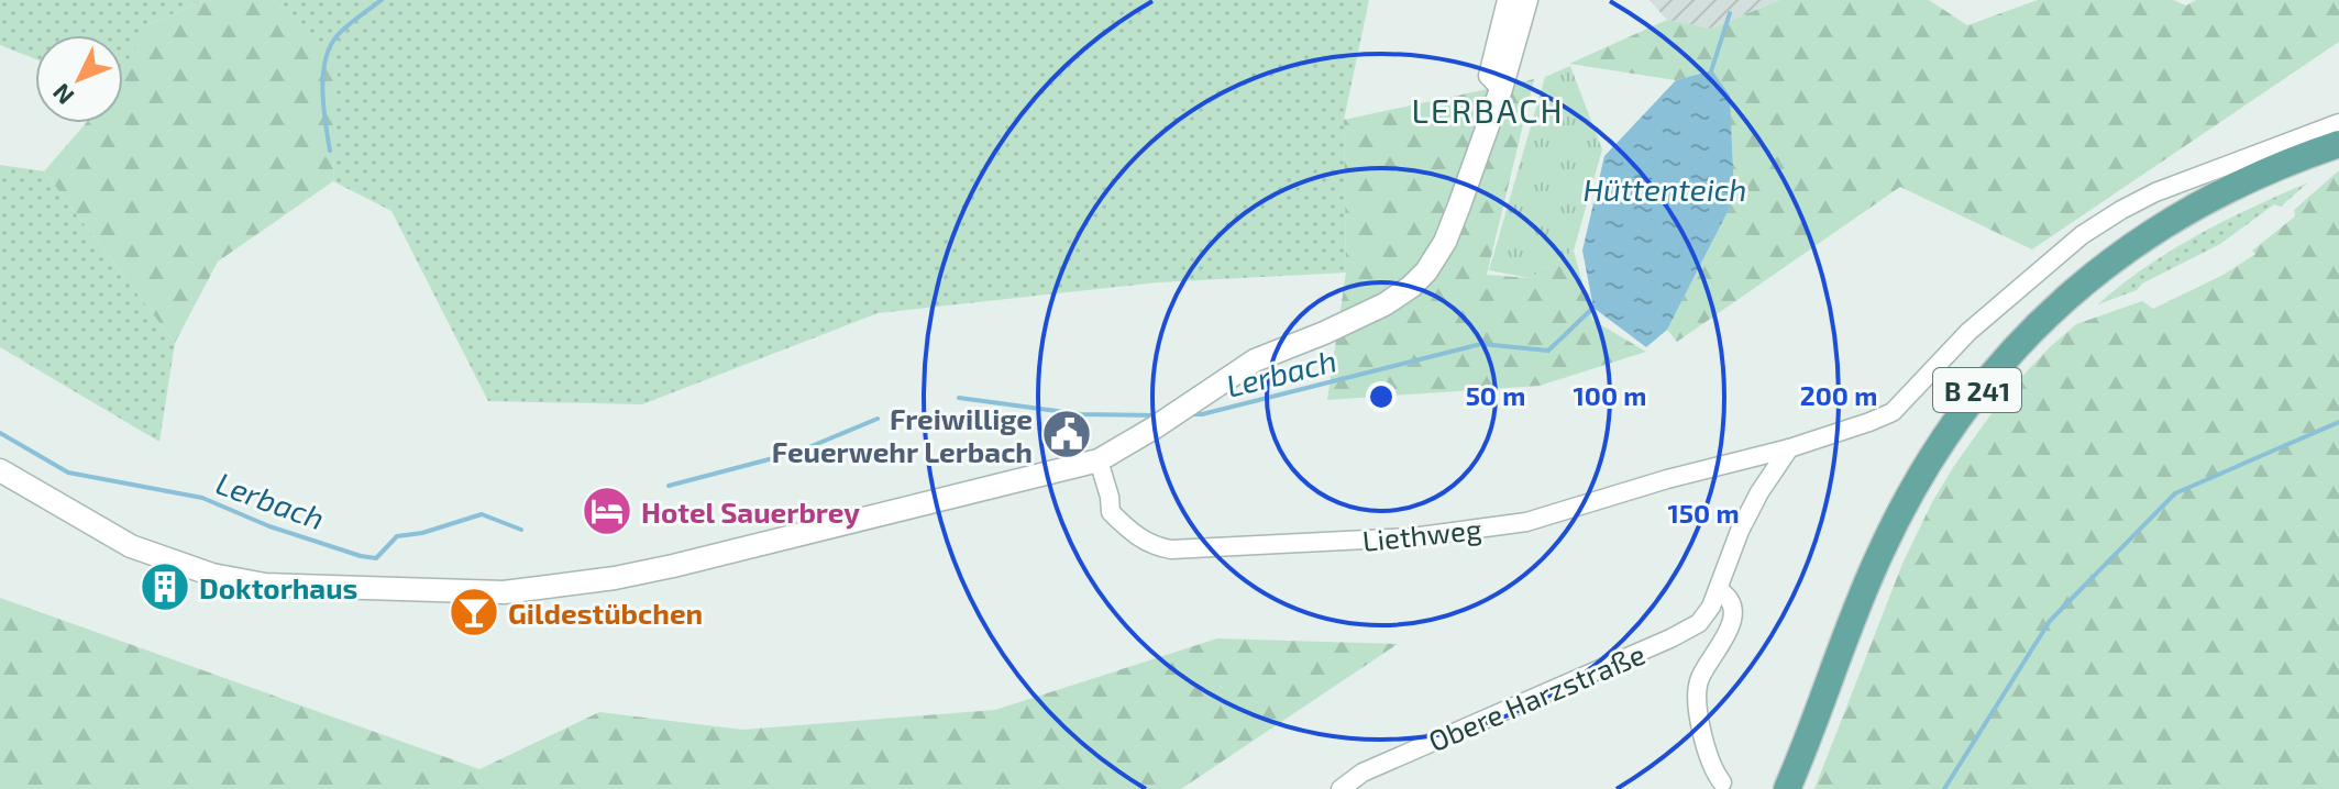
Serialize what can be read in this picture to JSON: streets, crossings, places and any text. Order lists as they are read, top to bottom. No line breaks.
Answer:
{"streets":{"main road":["B 241"],"street":["Liethweg","Obere Harzstraße"]},"crossings":[["Liethweg","Obere Harzstraße"]],"districts":["LERBACH"],"water":["Hüttenteich","Lerbach"],"places":{"public building":["Freiwillige Feuerwehr Lerbach"],"hotel":["Hotel Sauerbrey"],"building":["Doktorhaus"],"bar":["Gildestübchen"]},"north":"bottom left","rings":["50 m","100 m","200 m","150 m"]}
